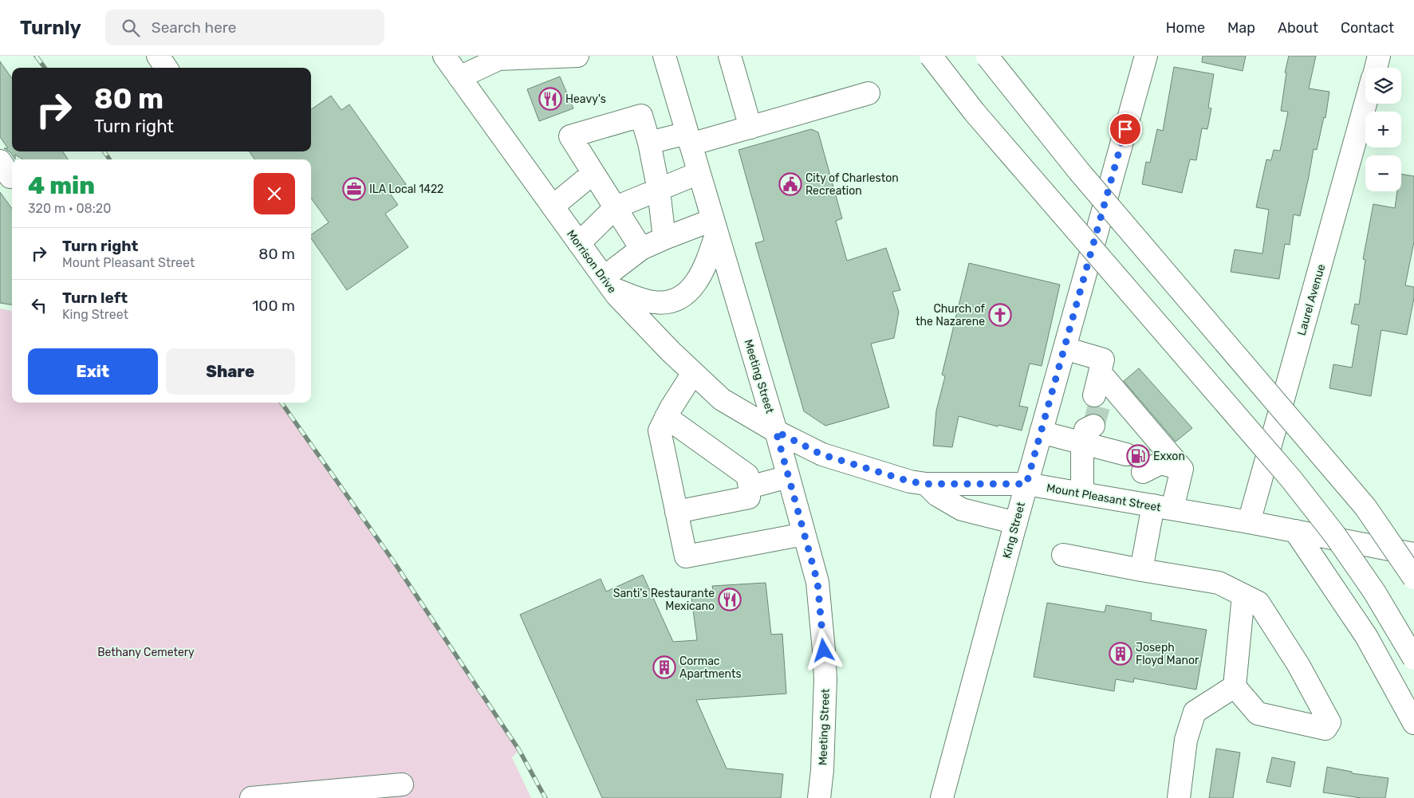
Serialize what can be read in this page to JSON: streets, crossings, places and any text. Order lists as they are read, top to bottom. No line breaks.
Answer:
{"streets":{"main road":["Morrison Drive","Laurel Avenue","Meeting Street","Mount Pleasant Street","King Street"]},"crossings":[["Morrison Drive","Meeting Street"],["Morrison Drive","Mount Pleasant Street"],["Laurel Avenue","Mount Pleasant Street"],["Meeting Street","Mount Pleasant Street"],["Mount Pleasant Street","King Street"]],"parks":["Bethany Cemetery"],"places":{"restaurant":["Heavy's","Santi's Restaurante Mexicano"],"public building":["City of Charleston Recreation"],"office":["ILA Local 1422"],"church":["Church of the Nazarene"],"fuel station":["Exxon"],"building":["Joseph Floyd Manor","Cormac Apartments"]},"page":{"header":"Turnly","search":"Search here","nav":["Home","Map","About","Contact"],"map_buttons":["+","−"],"turn":["80 m","Turn right"],"heading":["4 min","320 m · 08:20"],"list":[{"name":"Turn right","note":"Mount Pleasant Street","value":"80 m"},{"name":"Turn left","note":"King Street","value":"100 m"}],"buttons":["Exit","Share"]}}
